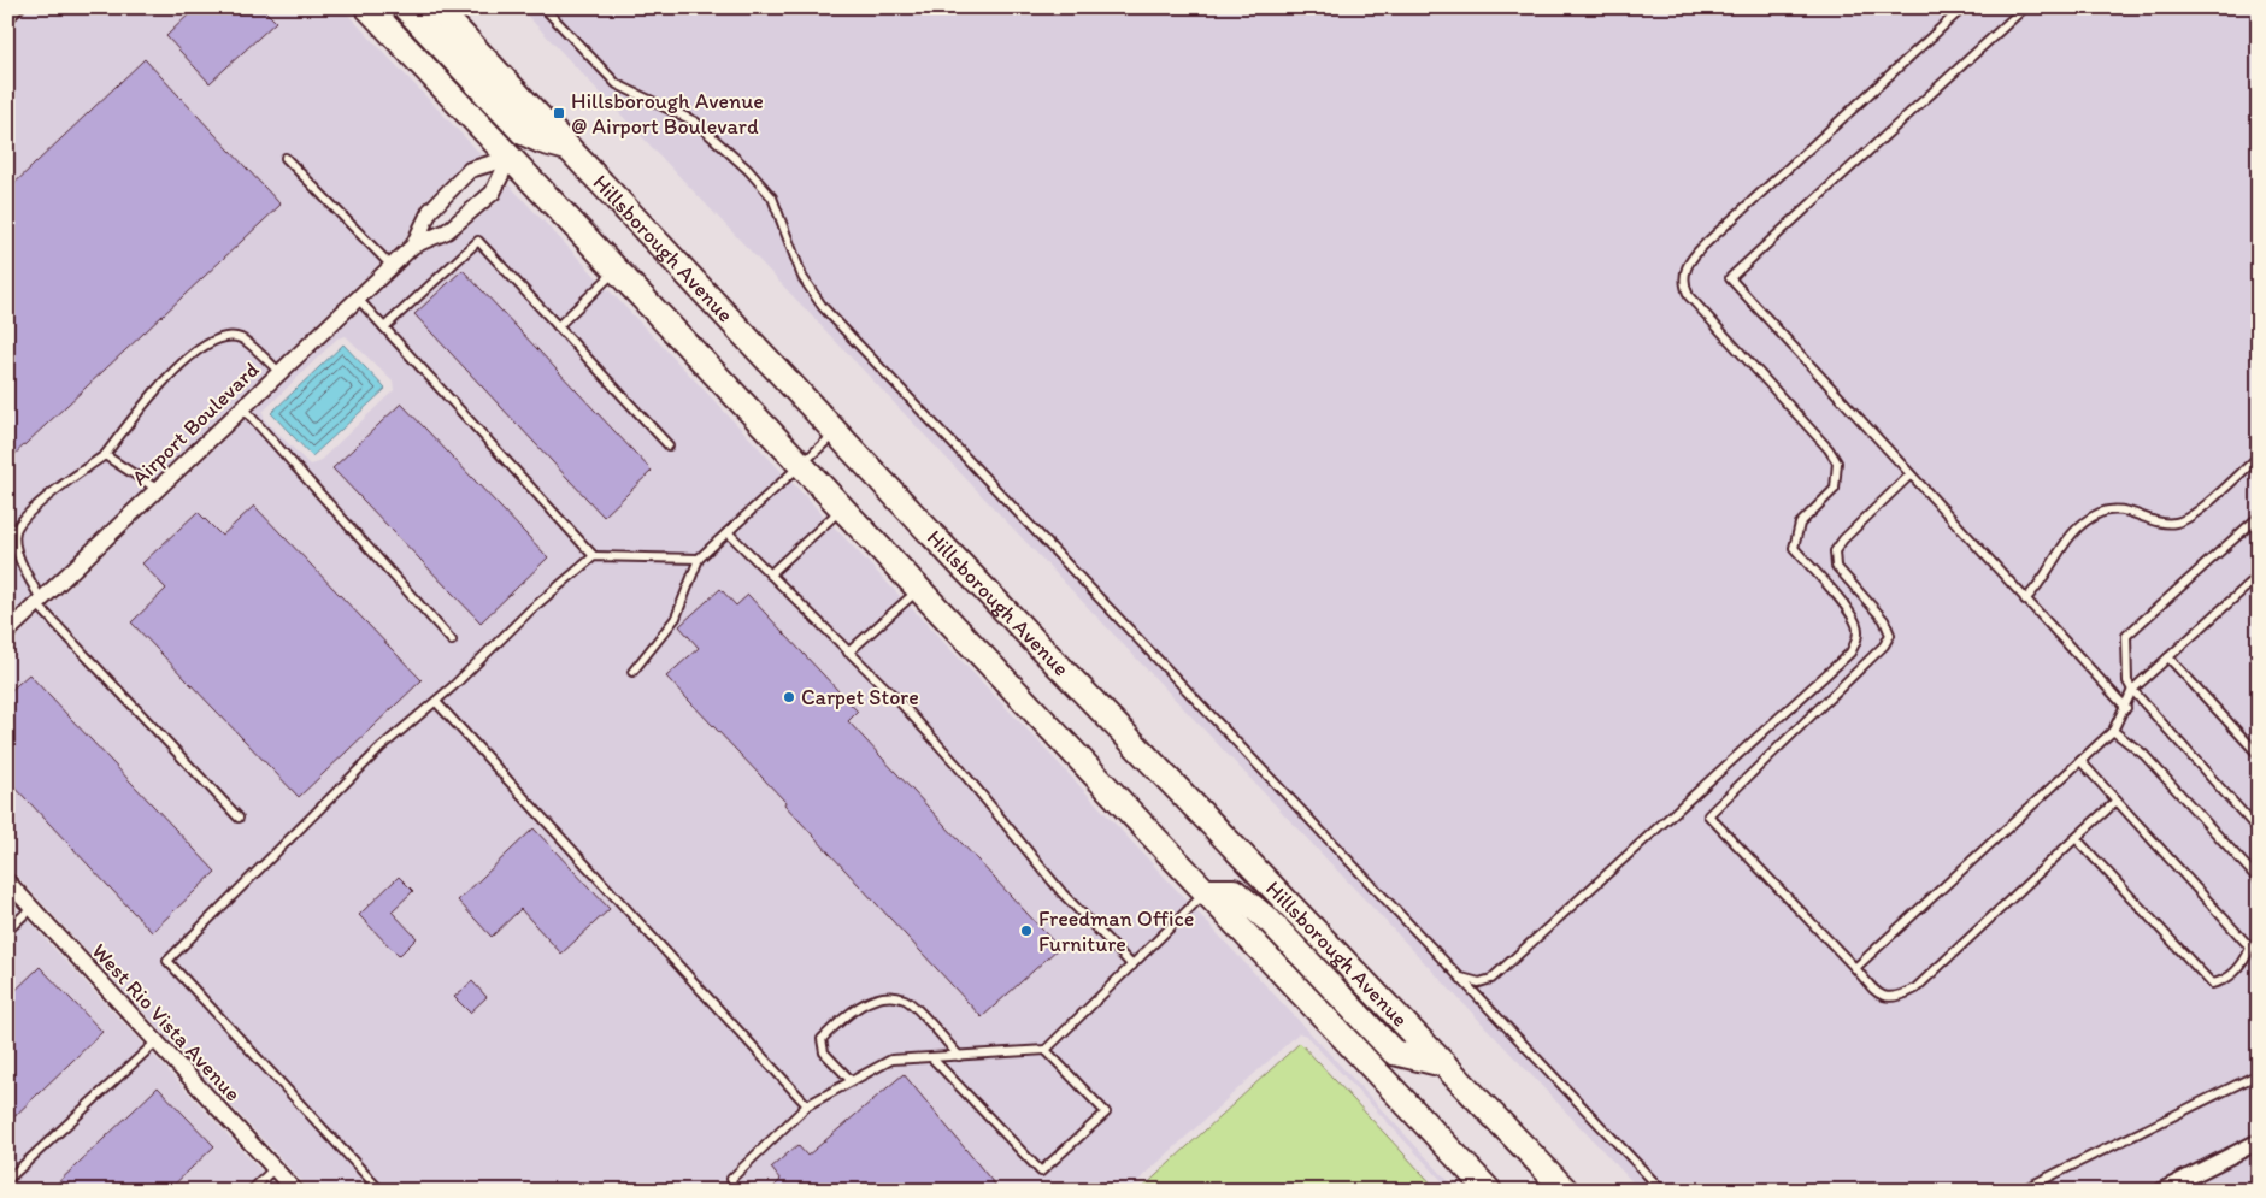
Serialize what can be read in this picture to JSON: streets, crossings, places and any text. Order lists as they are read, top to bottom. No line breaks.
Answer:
{"streets":{"main road":["Hillsborough Avenue"],"street":["Airport Boulevard","West Rio Vista Avenue"]},"places":{"transit":["Hillsborough Avenue @ Airport Boulevard"],"other":["Carpet Store","Freedman Office Furniture"]}}
